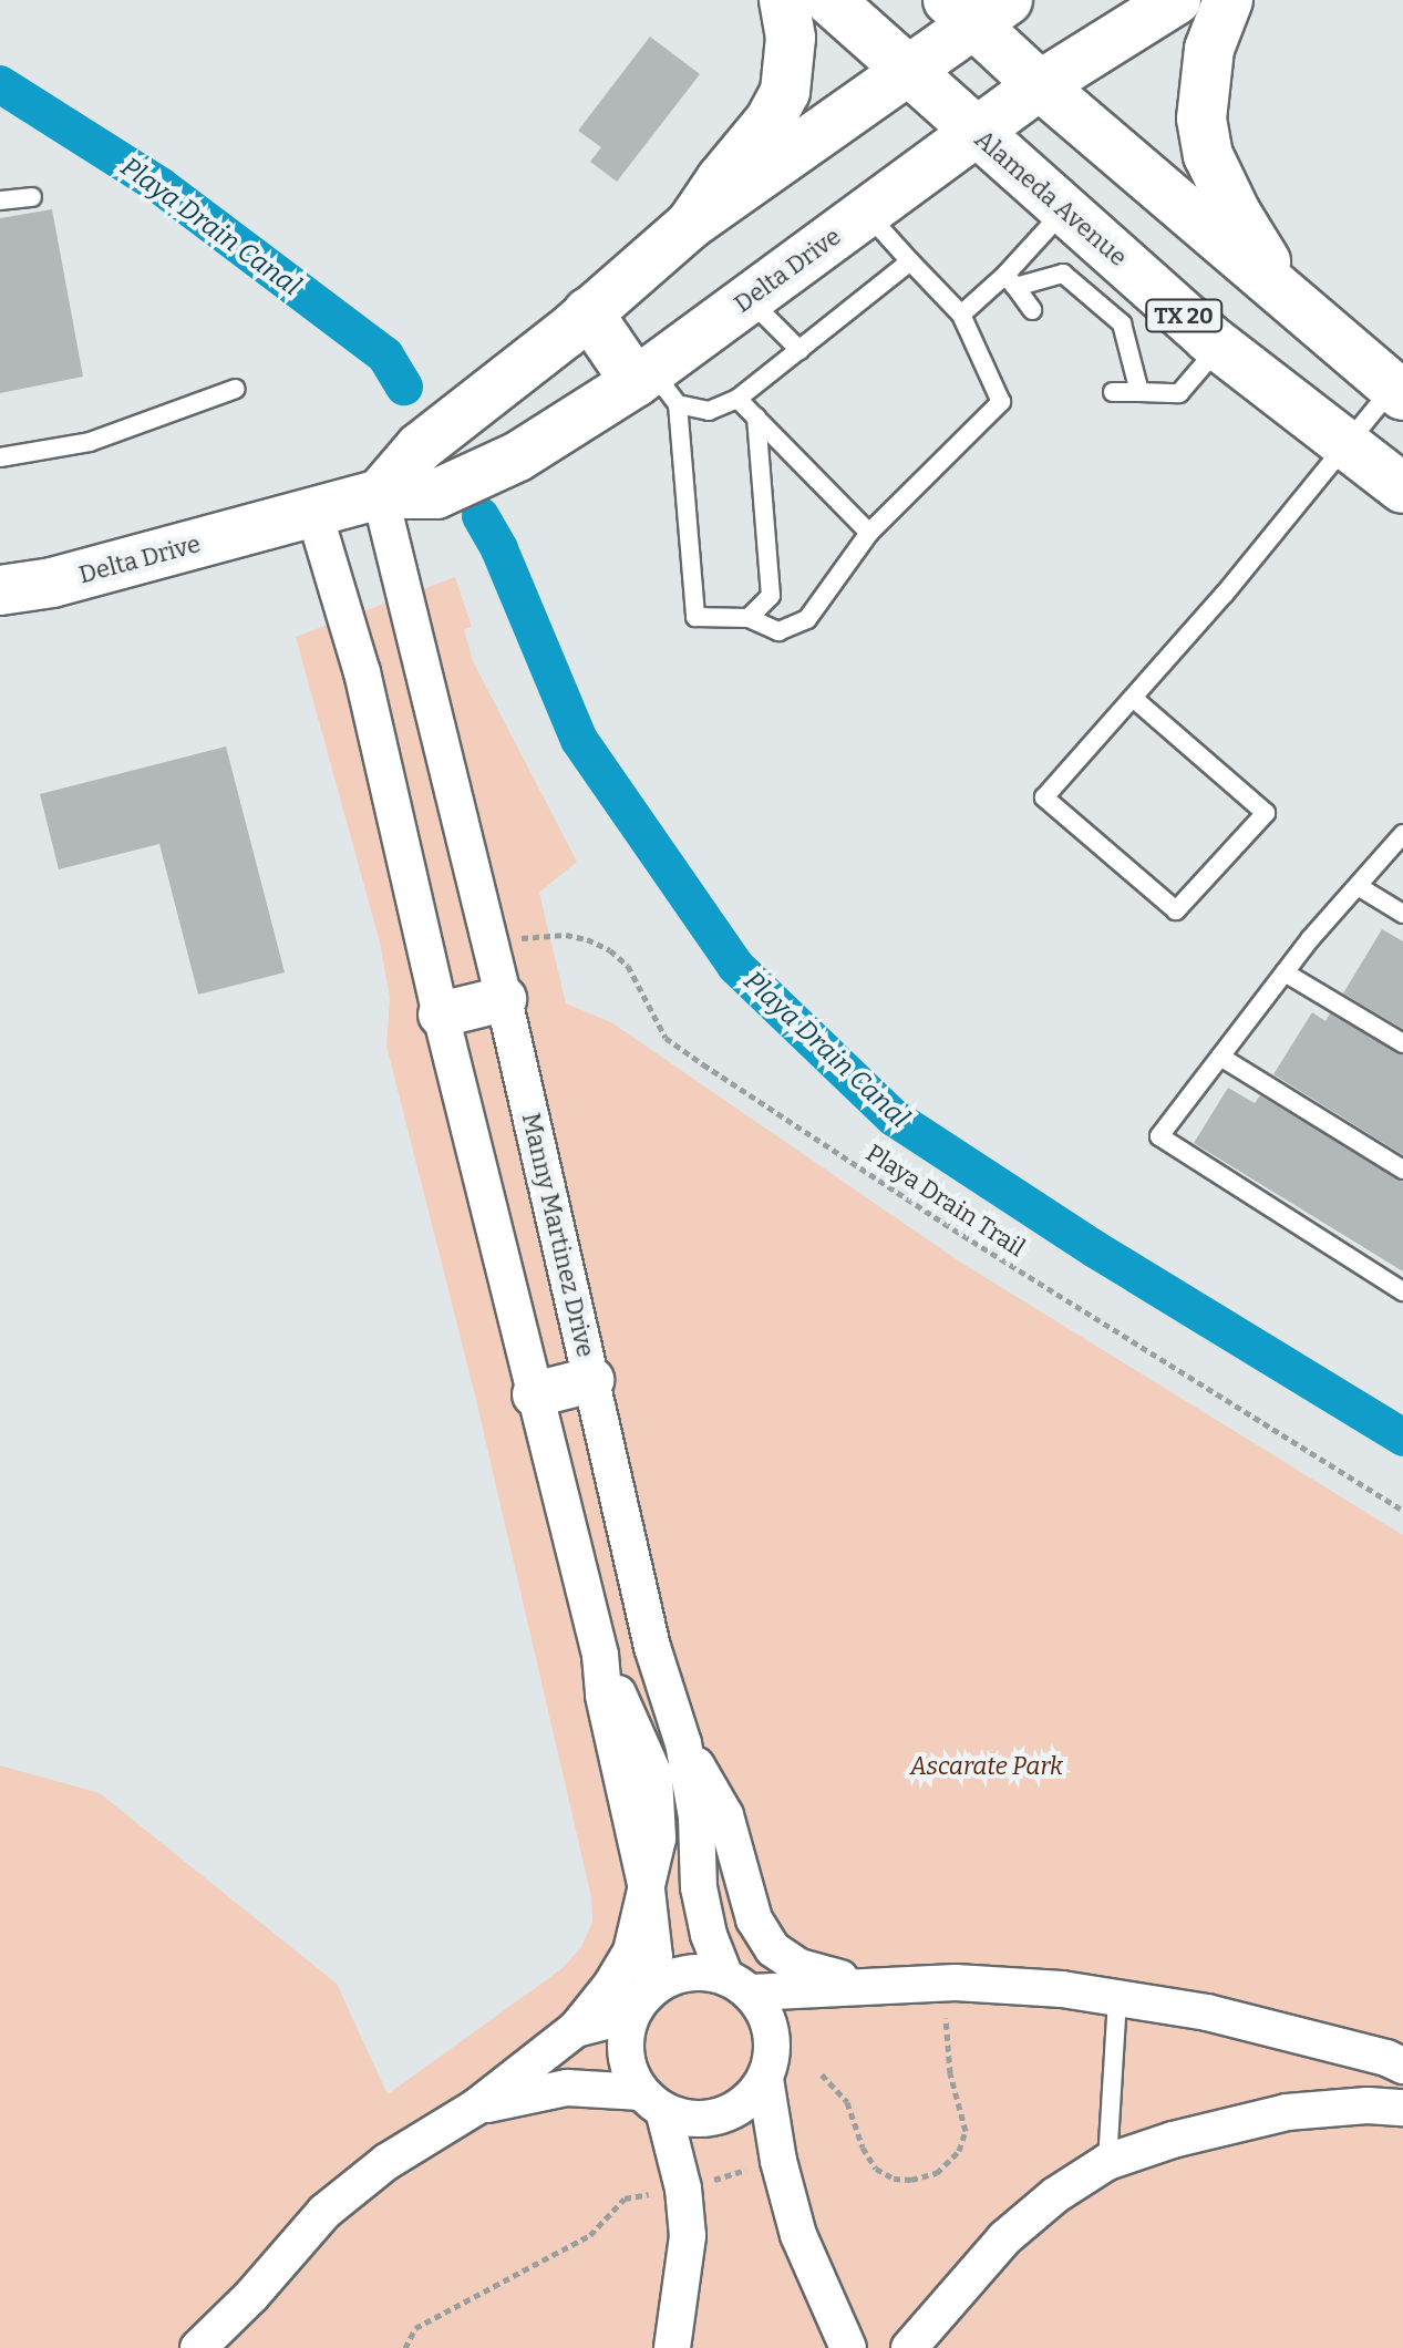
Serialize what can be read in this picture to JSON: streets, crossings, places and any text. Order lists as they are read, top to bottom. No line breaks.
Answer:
{"streets":{"main road":["Alameda Avenue","Delta Drive","TX 20"],"street":["Manny Martinez Drive"],"path":["Playa Drain Trail"]},"crossings":[["Alameda Avenue","Delta Drive"],["Delta Drive","Manny Martinez Drive"],["Playa Drain Trail","Manny Martinez Drive"]],"water":["Playa Drain Canal"],"parks":["Ascarate Park"]}
